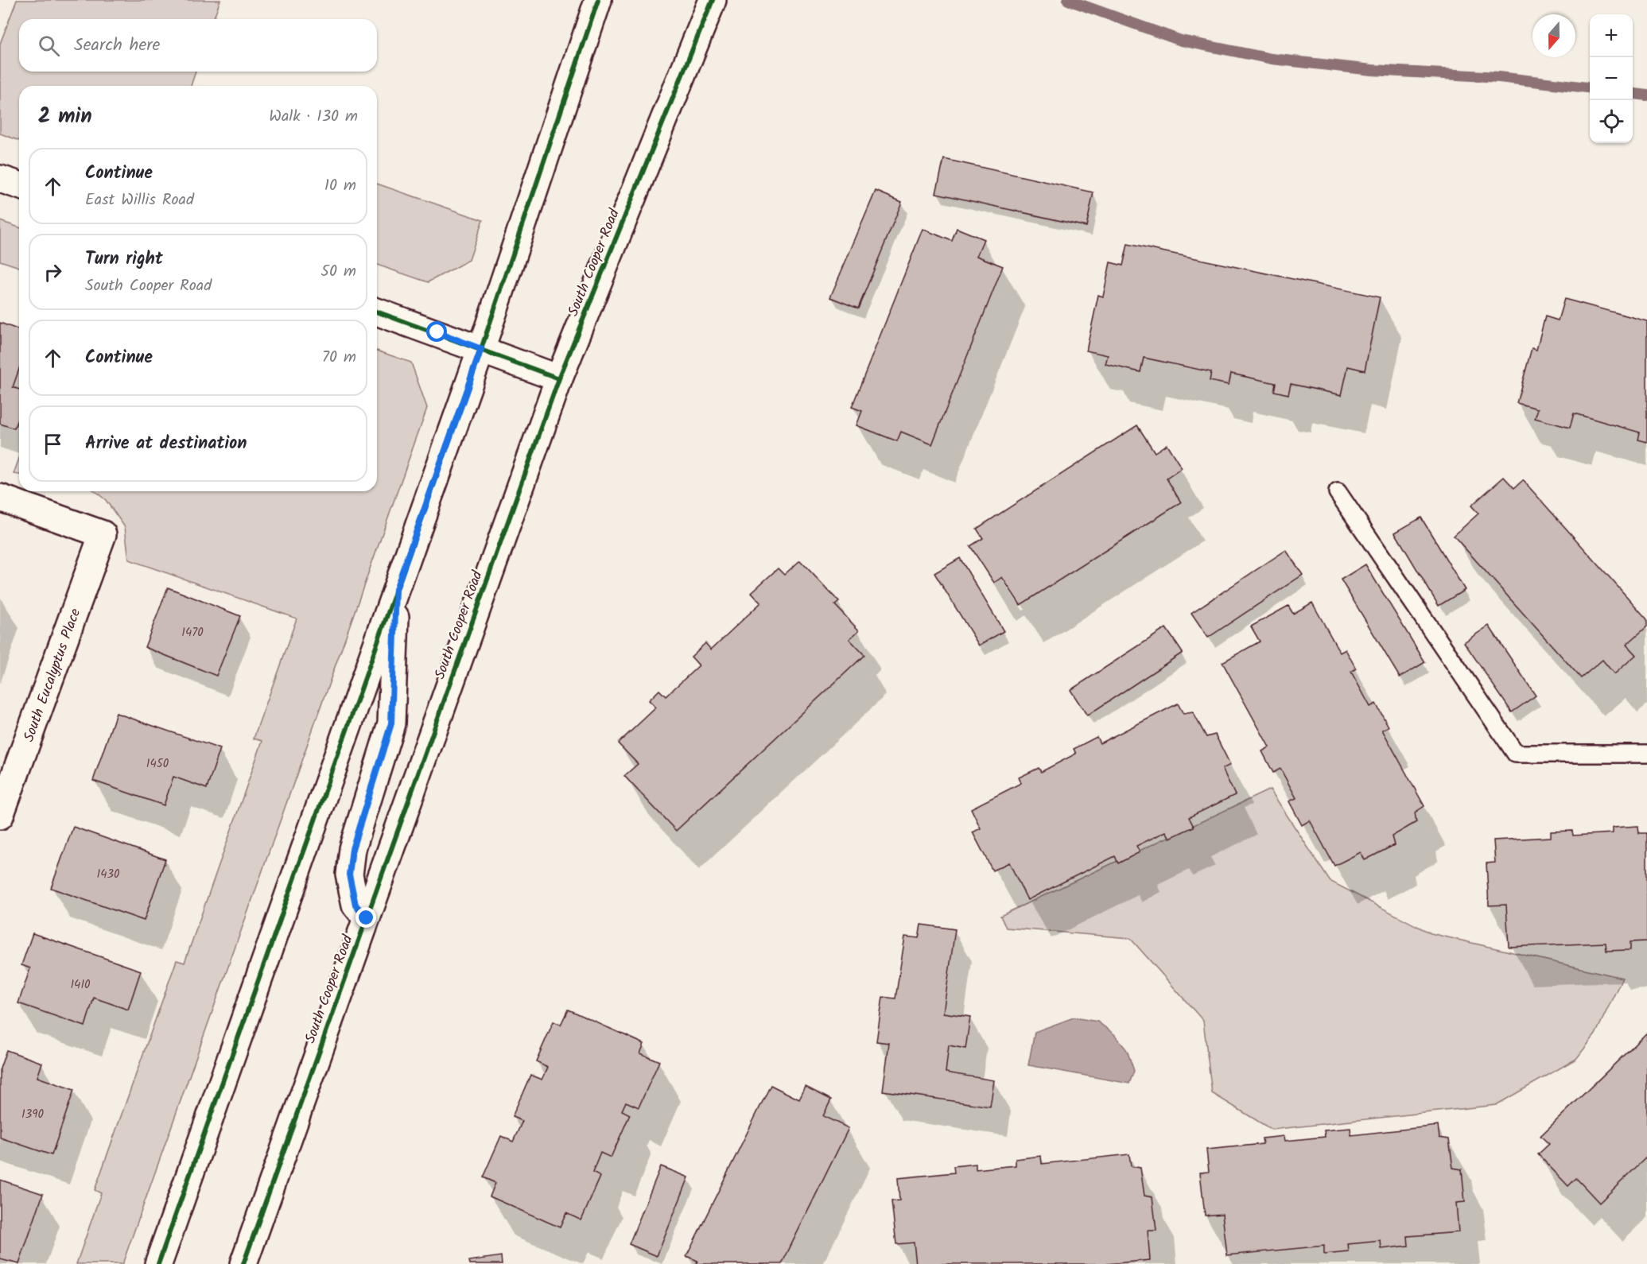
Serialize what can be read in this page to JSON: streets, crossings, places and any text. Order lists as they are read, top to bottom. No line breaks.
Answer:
{"streets":{"main road":["South Cooper Road","South Eucalyptus Place"]},"house_numbers":["1470","1450","1430","1410","1390"],"north":"bottom","page":{"map_buttons":["+","−"],"search":"Search here","heading":["2 min","Walk · 130 m"],"list":[["Continue","East Willis Road","10 m"],["Turn right","South Cooper Road","50 m"],["Continue","70 m"],"Arrive at destination"]}}
